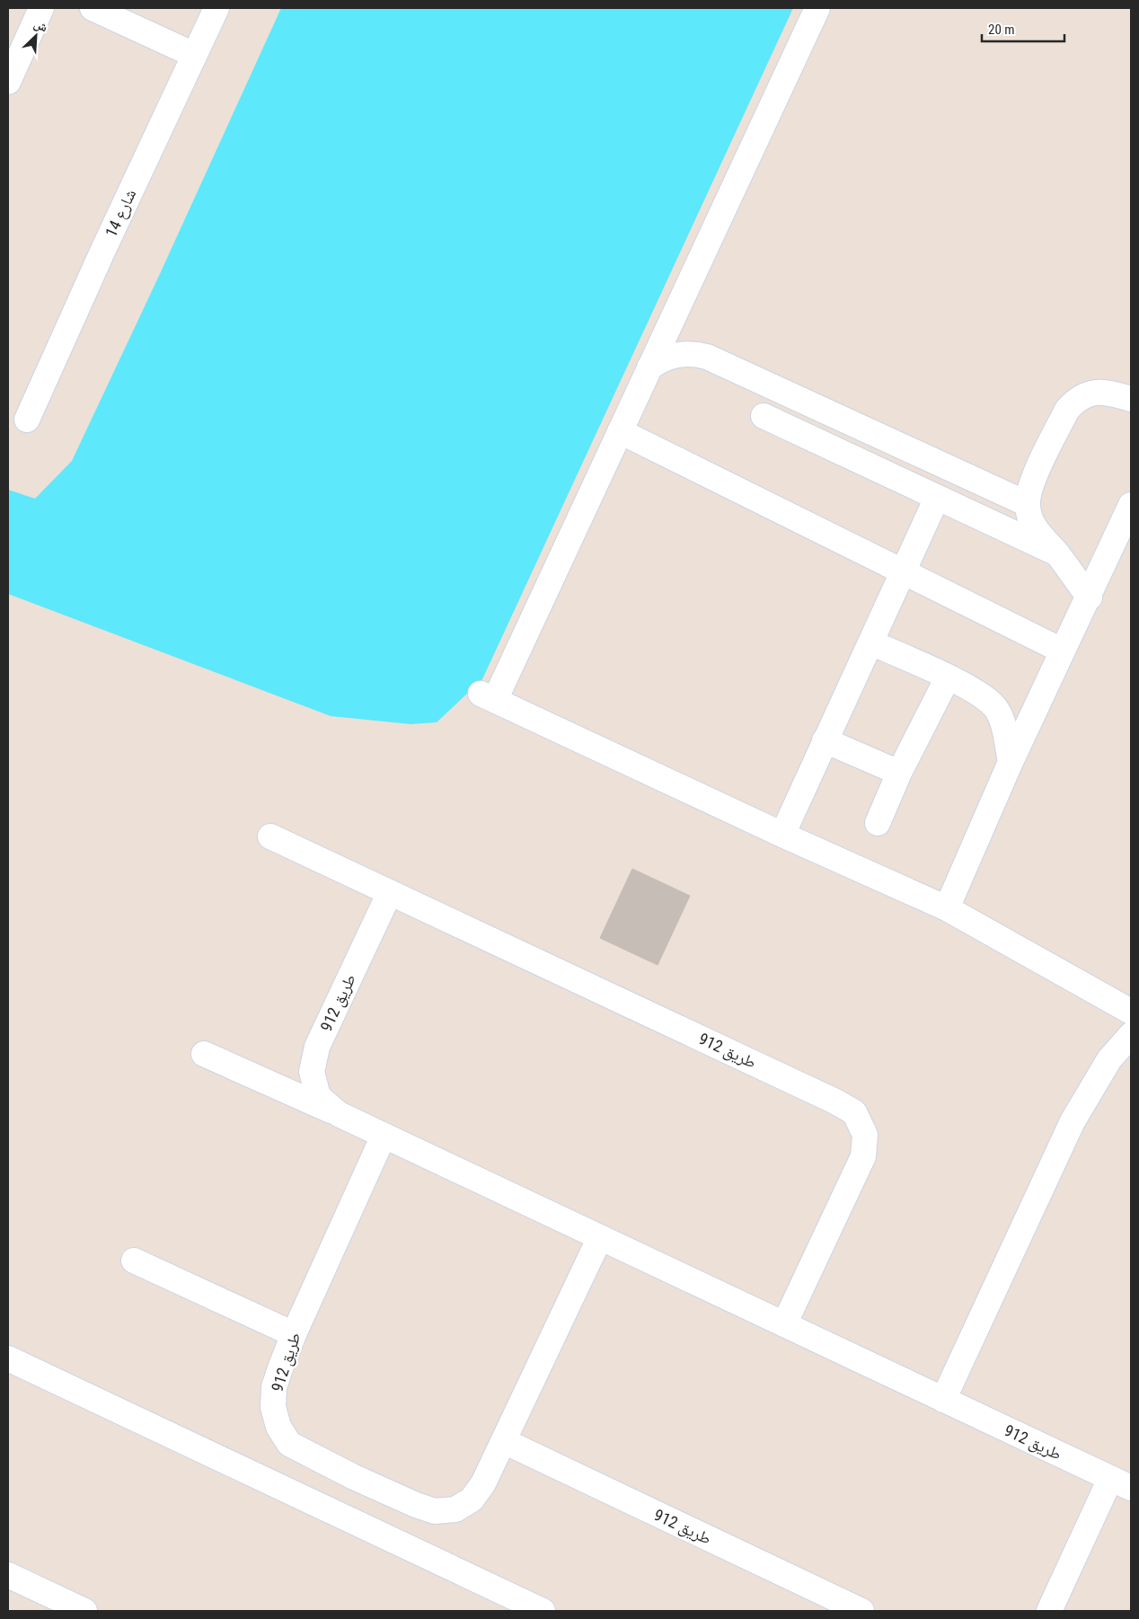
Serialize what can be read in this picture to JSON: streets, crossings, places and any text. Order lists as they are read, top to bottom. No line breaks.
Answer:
{"streets":{"street":["شارع 14","طريق 912"]},"scale_bar":"20 m","north":"top right"}
